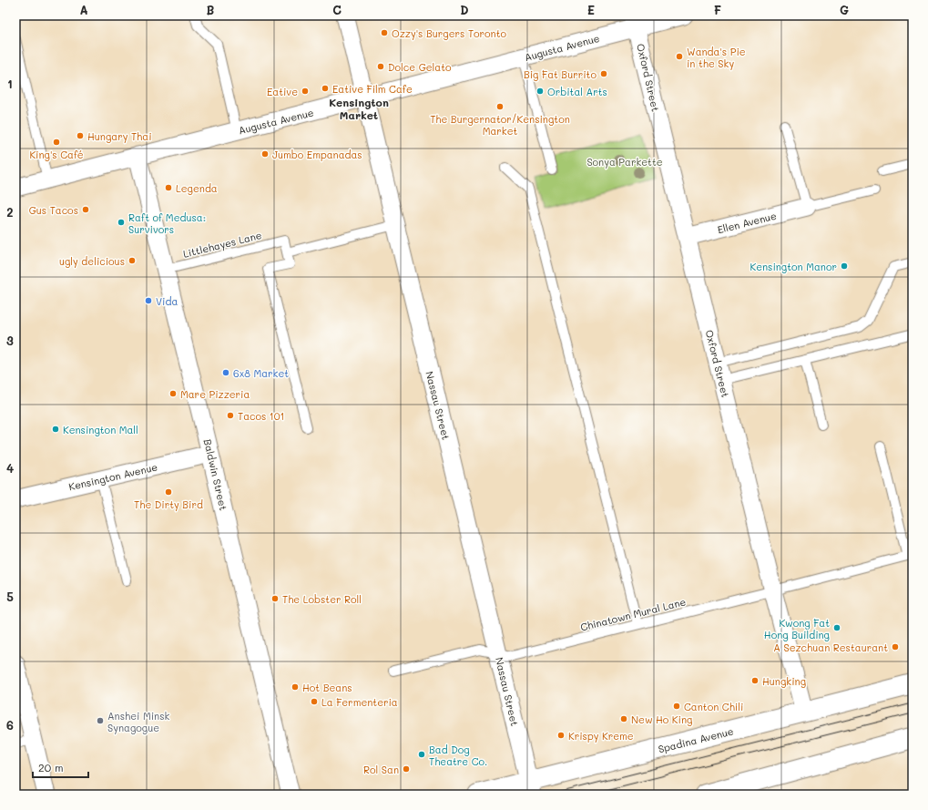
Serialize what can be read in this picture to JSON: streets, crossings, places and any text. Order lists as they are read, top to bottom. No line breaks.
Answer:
{"streets":{"main road":["Spadina Avenue"],"street":["Augusta Avenue","Oxford Street","Ellen Avenue","Nassau Street","Baldwin Street","Kensington Avenue"],"lane":["Littlehayes Lane","Chinatown Mural Lane"]},"crossings":[["Augusta Avenue","Oxford Street"],["Augusta Avenue","Nassau Street"],["Augusta Avenue","Baldwin Street"],["Oxford Street","Ellen Avenue"],["Oxford Street","Chinatown Mural Lane"],["Oxford Street","Spadina Avenue"],["Littlehayes Lane","Baldwin Street"],["Nassau Street","Chinatown Mural Lane"],["Nassau Street","Spadina Avenue"],["Baldwin Street","Kensington Avenue"]],"districts":["Kensington Market"],"parks":["Sonya Parkette"],"places":["Ozzy's Burgers Toronto","Wanda's Pie in the Sky","Dolce Gelato","Big Fat Burrito","Eative Film Cafe","Eative","Orbital Arts","The Burgernator/Kensington Market","Hungary Thai","King's Café","Jumbo Empanadas","Legenda","Gus Tacos","Raft of Medusa: Survivors","ugly delicious","Kensington Manor","Vida","6x8 Market","Mare Pizzeria","Tacos 101","Kensington Mall","The Dirty Bird","The Lobster Roll","Kwong Fat Hong Building","A Sezchuan Restaurant","Hungking","Hot Beans","La Fermenteria","Canton Chili","New Ho King","Anshei Minsk Synagogue","Krispy Kreme","Bad Dog Theatre Co.","Rol San"],"scale_bar":"20 m","grid":{"columns":["A","B","C","D","E","F","G"],"rows":["1","2","3","4","5","6"]}}
